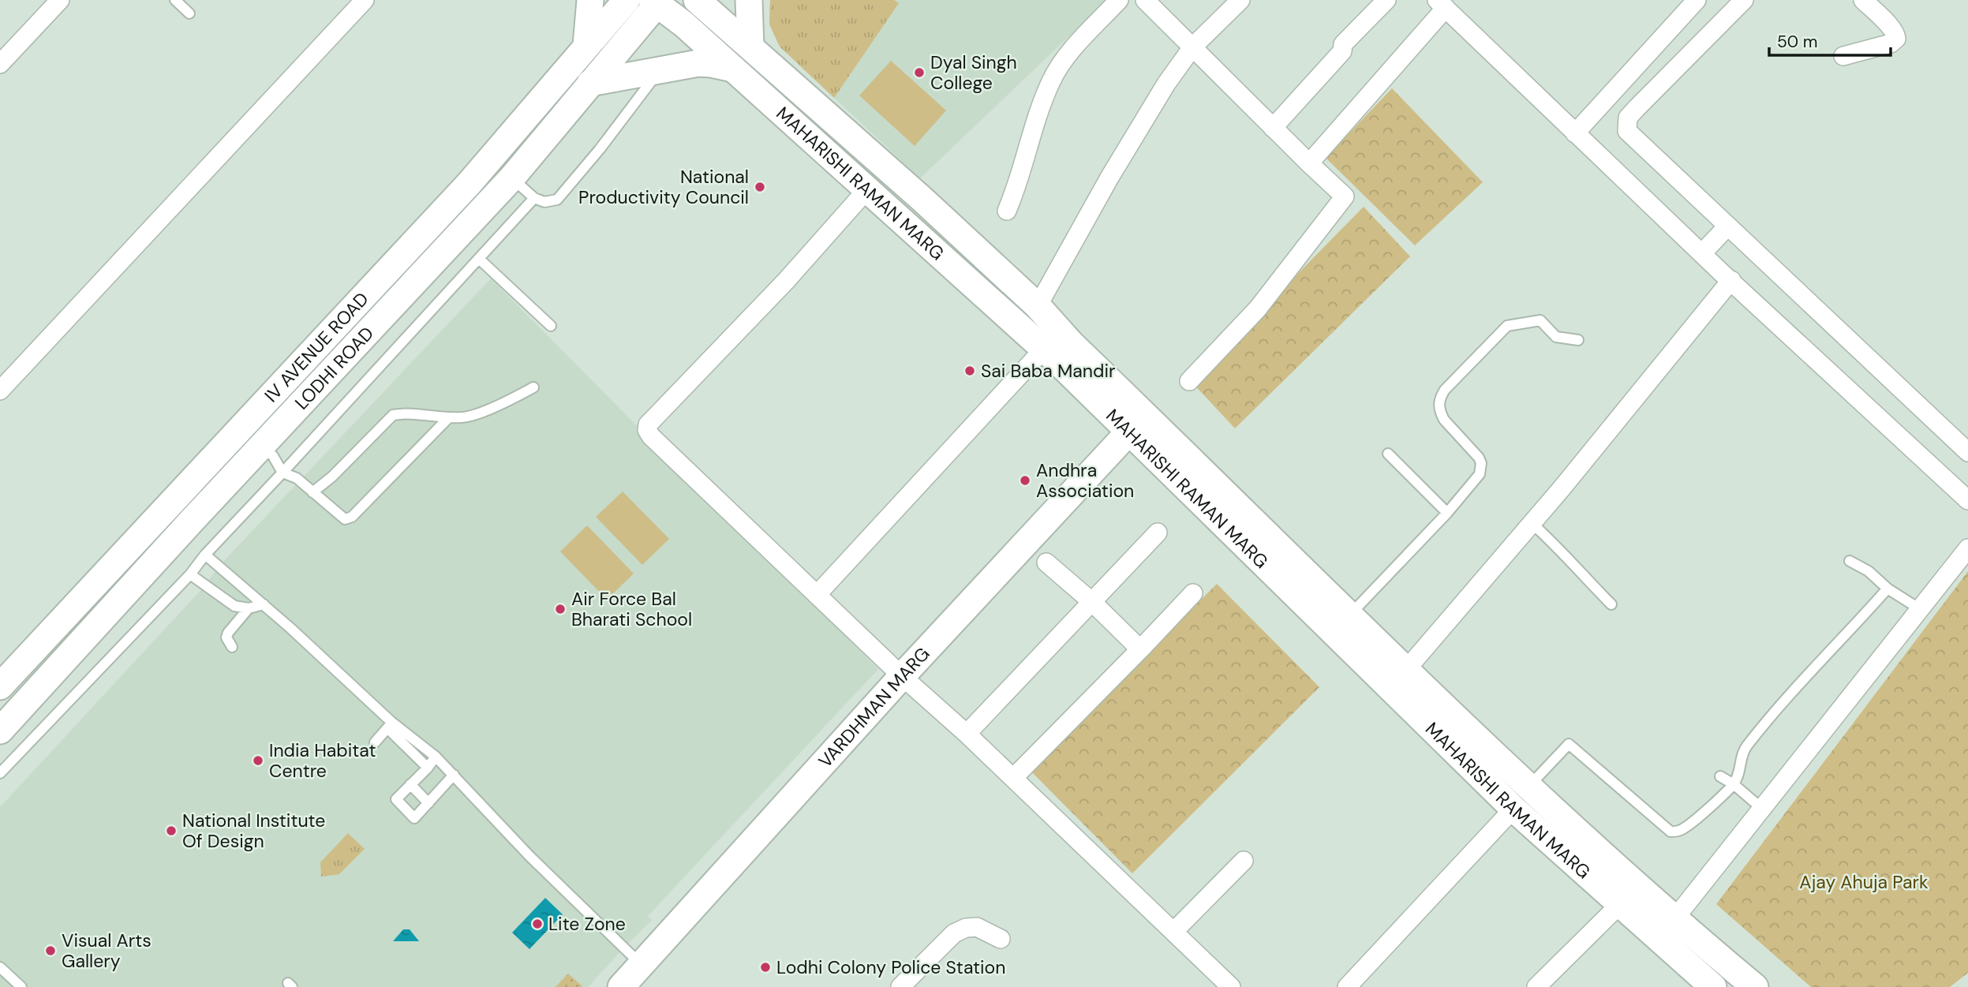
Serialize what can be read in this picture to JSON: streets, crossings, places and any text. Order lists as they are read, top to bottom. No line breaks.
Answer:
{"streets":{"main road":["MAHARISHI RAMAN MARG","IV AVENUE ROAD","LODHI ROAD","VARDHMAN MARG"]},"crossings":[["MAHARISHI RAMAN MARG","LODHI ROAD"],["MAHARISHI RAMAN MARG","VARDHMAN MARG"]],"parks":["Ajay Ahuja Park"],"places":["Dyal Singh College","National Productivity Council","Sai Baba Mandir","Andhra Association","Air Force Bal Bharati School","India Habitat Centre","National Institute Of Design","Lite Zone","Visual Arts Gallery","Lodhi Colony Police Station"],"scale_bar":"50 m"}
